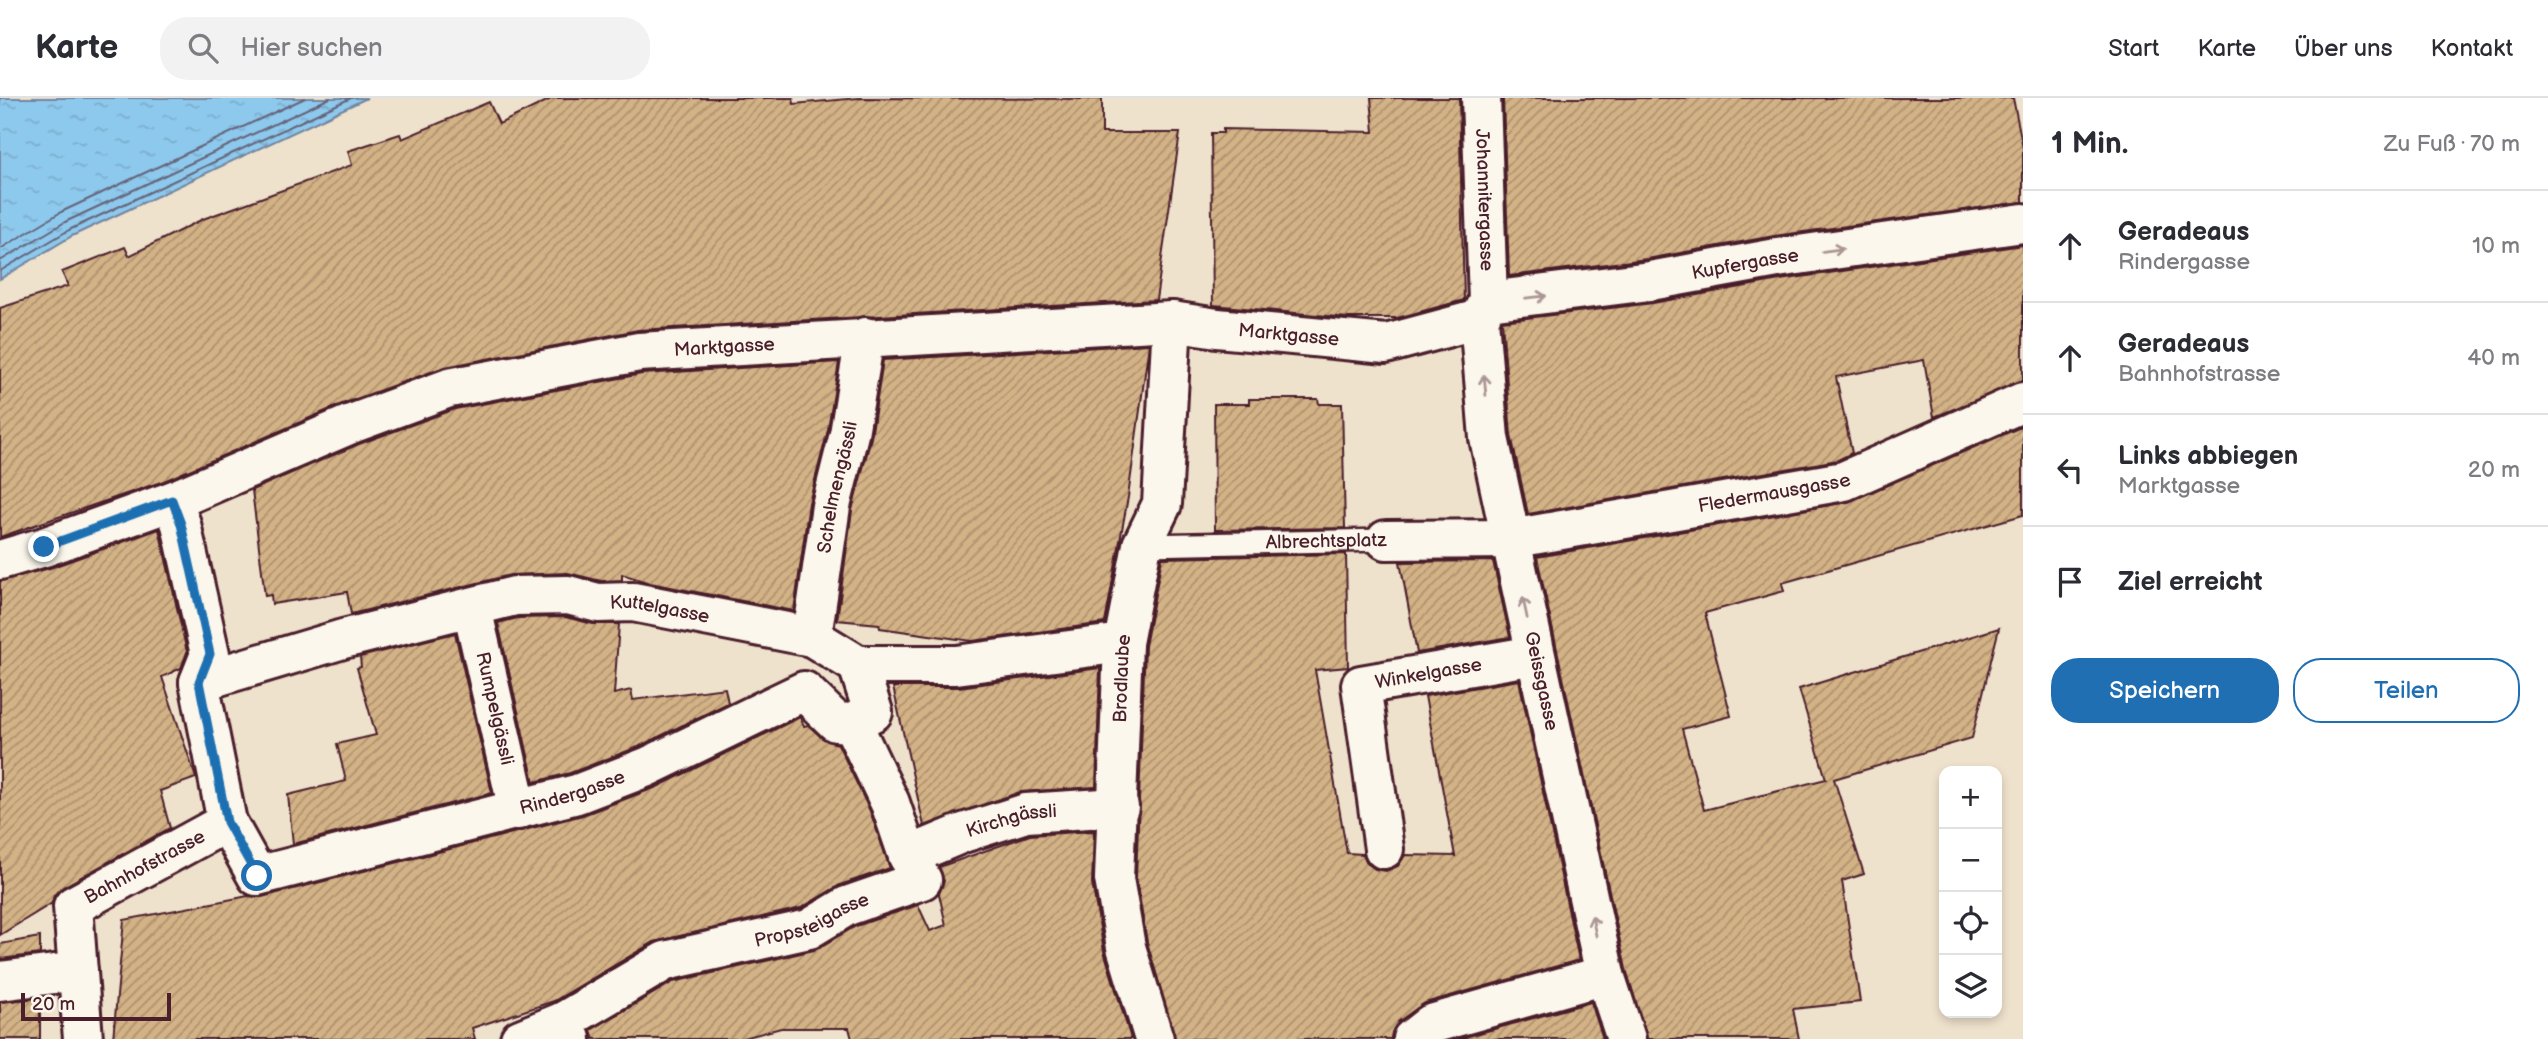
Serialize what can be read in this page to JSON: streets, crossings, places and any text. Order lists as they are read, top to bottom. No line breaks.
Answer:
{"streets":{"street":["Johannitergasse","Kupfergasse","Marktgasse","Schelmengässli","Fledermausgasse","Albrechtsplatz","Kuttelgasse","Winkelgasse","Brodlaube","Geissgasse","Rumpelgässli","Rindergasse","Kirchgässli","Bahnhofstrasse","Propsteigasse"]},"crossings":[["Johannitergasse","Kupfergasse"],["Johannitergasse","Marktgasse"],["Johannitergasse","Geissgasse"],["Kupfergasse","Marktgasse"],["Kupfergasse","Geissgasse"],["Marktgasse","Schelmengässli"],["Marktgasse","Brodlaube"],["Marktgasse","Geissgasse"],["Marktgasse","Bahnhofstrasse"],["Schelmengässli","Kuttelgasse"],["Fledermausgasse","Albrechtsplatz"],["Fledermausgasse","Geissgasse"],["Albrechtsplatz","Brodlaube"],["Albrechtsplatz","Geissgasse"],["Kuttelgasse","Brodlaube"],["Kuttelgasse","Rumpelgässli"],["Kuttelgasse","Bahnhofstrasse"],["Winkelgasse","Geissgasse"],["Brodlaube","Kirchgässli"],["Rumpelgässli","Rindergasse"],["Rindergasse","Bahnhofstrasse"],["Rindergasse","Propsteigasse"],["Kirchgässli","Propsteigasse"]],"one_way":["Kupfergasse","Geissgasse"],"scale_bar":"20 m","page":{"header":"Karte","search":"Hier suchen","nav":["Start","Karte","Über uns","Kontakt"],"heading":["1 Min.","Zu Fuß · 70 m"],"list":[["Geradeaus","Rindergasse","10 m"],["Geradeaus","Bahnhofstrasse","40 m"],["Links abbiegen","Marktgasse","20 m"],"Ziel erreicht"],"buttons":["Speichern","Teilen"],"map_buttons":["+","−"],"scale":"20 m"}}
